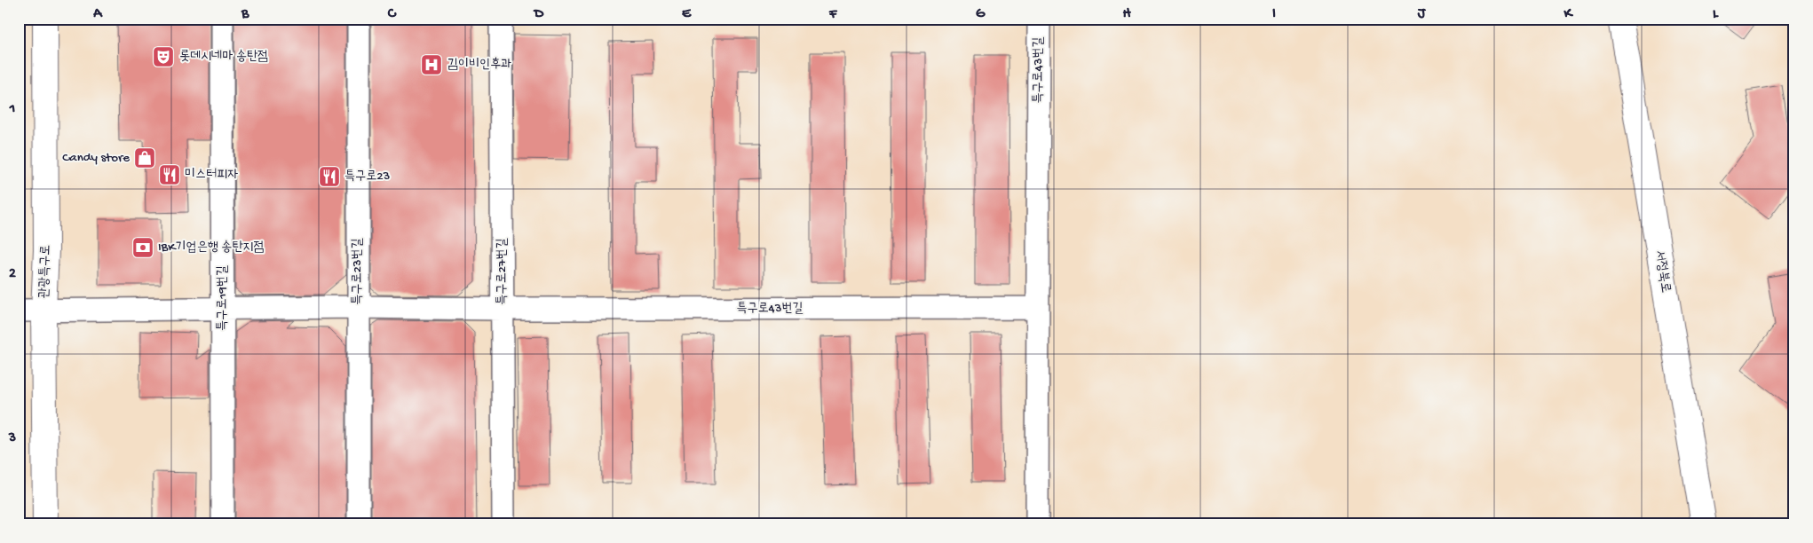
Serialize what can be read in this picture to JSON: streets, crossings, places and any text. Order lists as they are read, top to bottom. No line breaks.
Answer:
{"streets":{"street":["특구로43번길","관광특구로","특구로23번길","특구로27번길","서정북로","특구로19번길"]},"crossings":[["특구로43번길","관광특구로"],["특구로43번길","특구로23번길"],["특구로43번길","특구로27번길"],["특구로43번길","특구로19번길"]],"places":{"theatre":["롯데시네마 송탄점"],"hospital":["김이비인후과"],"shop":["Candy store"],"restaurant":["미스터피자","특구로23"],"bank":["IBK기업은행 송탄지점"]},"grid":{"columns":["A","B","C","D","E","F","G","H","I","J","K","L"],"rows":["1","2","3"]}}
